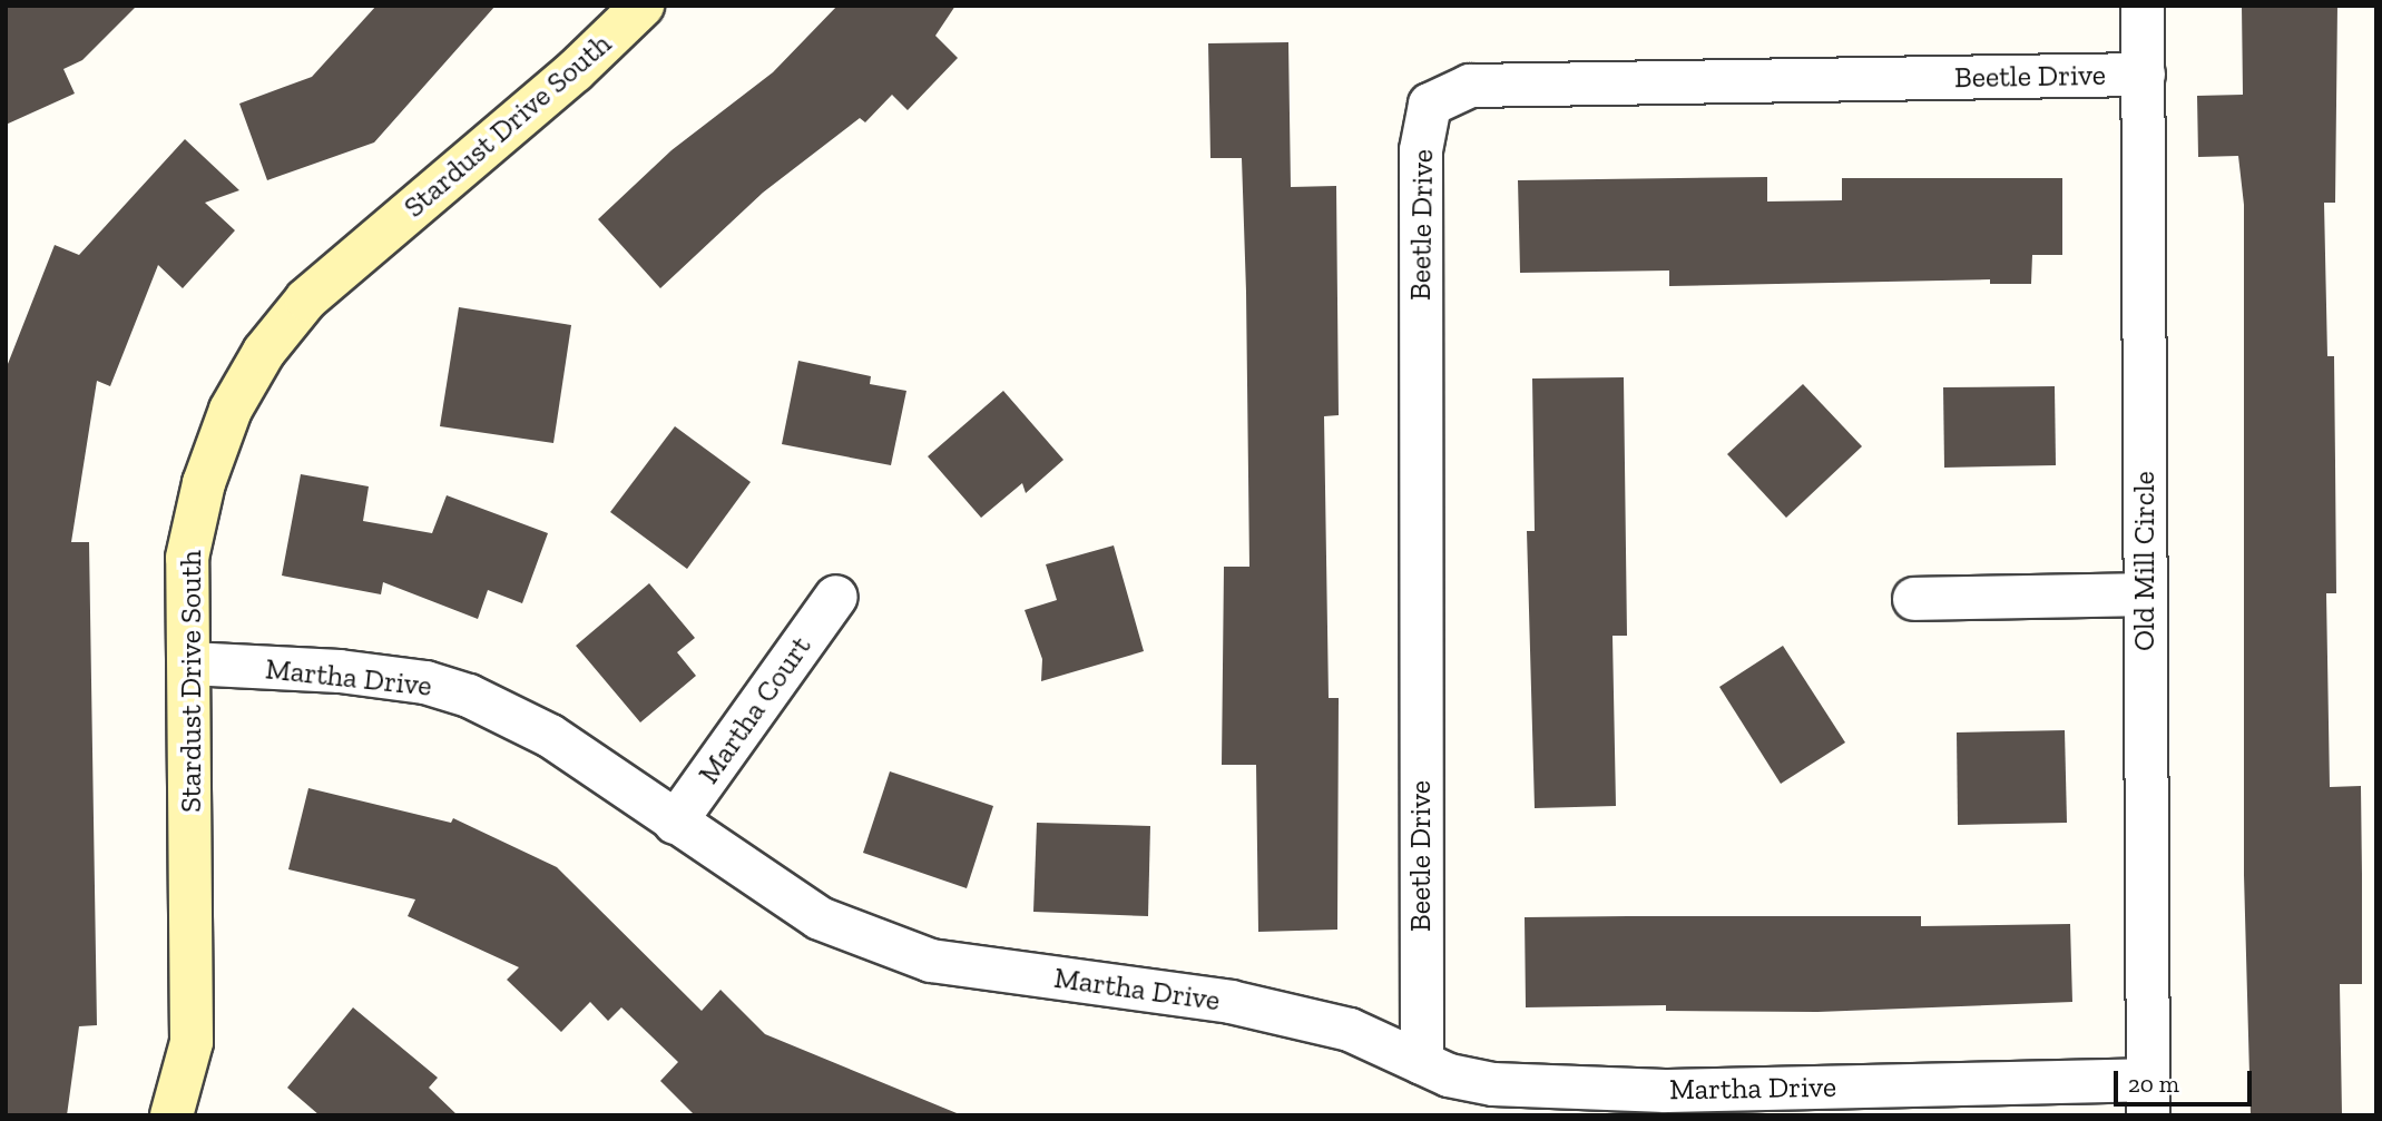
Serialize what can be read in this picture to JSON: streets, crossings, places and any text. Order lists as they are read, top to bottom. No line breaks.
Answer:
{"streets":{"street":["Beetle Drive","Stardust Drive South","Old Mill Circle","Martha Drive","Martha Court"]},"crossings":[["Beetle Drive","Old Mill Circle"],["Beetle Drive","Martha Drive"],["Stardust Drive South","Martha Drive"],["Old Mill Circle","Martha Drive"],["Martha Drive","Martha Court"]],"scale_bar":"20 m"}
